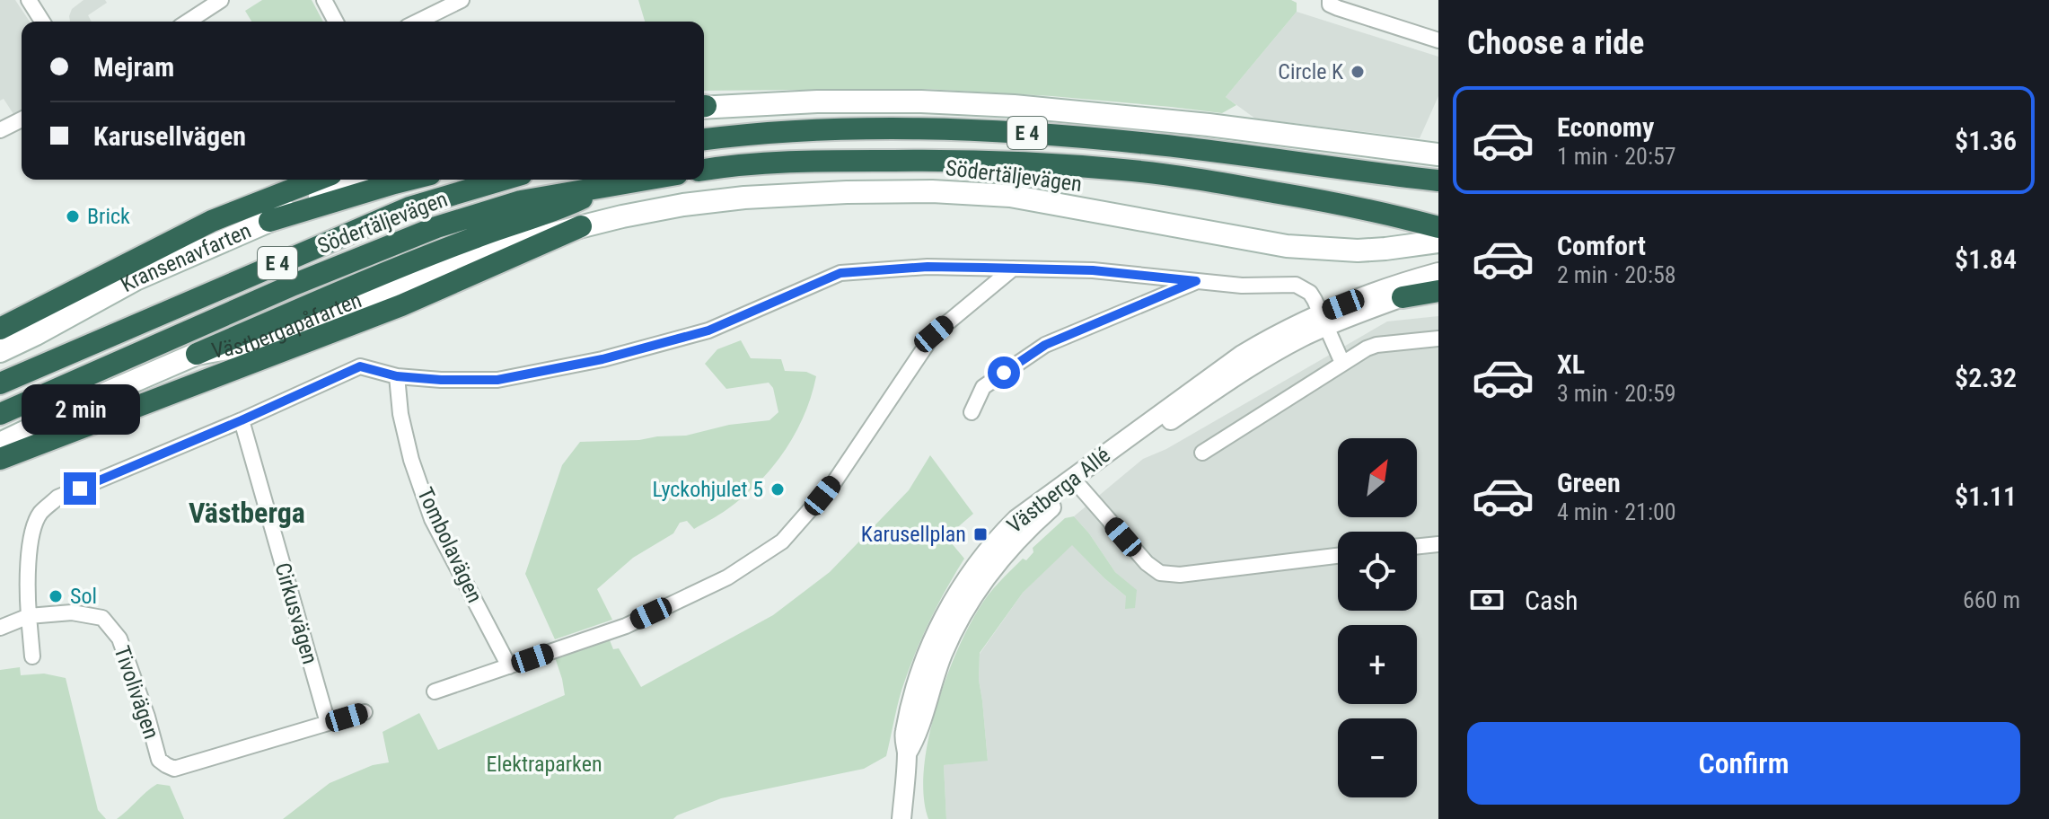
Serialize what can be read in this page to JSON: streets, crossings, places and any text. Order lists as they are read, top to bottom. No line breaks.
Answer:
{"streets":{"highway":["E 4","Södertäljevägen"],"main road":["Kransenavfarten","Västbergapåfarten"],"street":["Västberga Allé","Tombolavägen","Cirkusvägen","Tivolivägen"]},"crossings":[["E 4","Södertäljevägen"],["E 4","Kransenavfarten"],["Södertäljevägen","Västbergapåfarten"],["Cirkusvägen","Tivolivägen"]],"districts":["Västberga"],"parks":["Elektraparken"],"places":{"other":["Circle K","Brick","Lyckohjulet 5","Sol"],"transit":["Karusellplan"]},"north":"top right","page":{"heading":"Choose a ride","banner":["Mejram","Karusellvägen"],"list":[{"name":"Economy","note":"1 min · 20:57","value":"$1.36"},{"name":"Comfort","note":"2 min · 20:58","value":"$1.84"},{"name":"XL","note":"3 min · 20:59","value":"$2.32"},{"name":"Green","note":"4 min · 21:00","value":"$1.11"}],"bubble":"2 min","map_buttons":["+","−"],"pay":["Cash","660 m"],"buttons":"Confirm"}}
